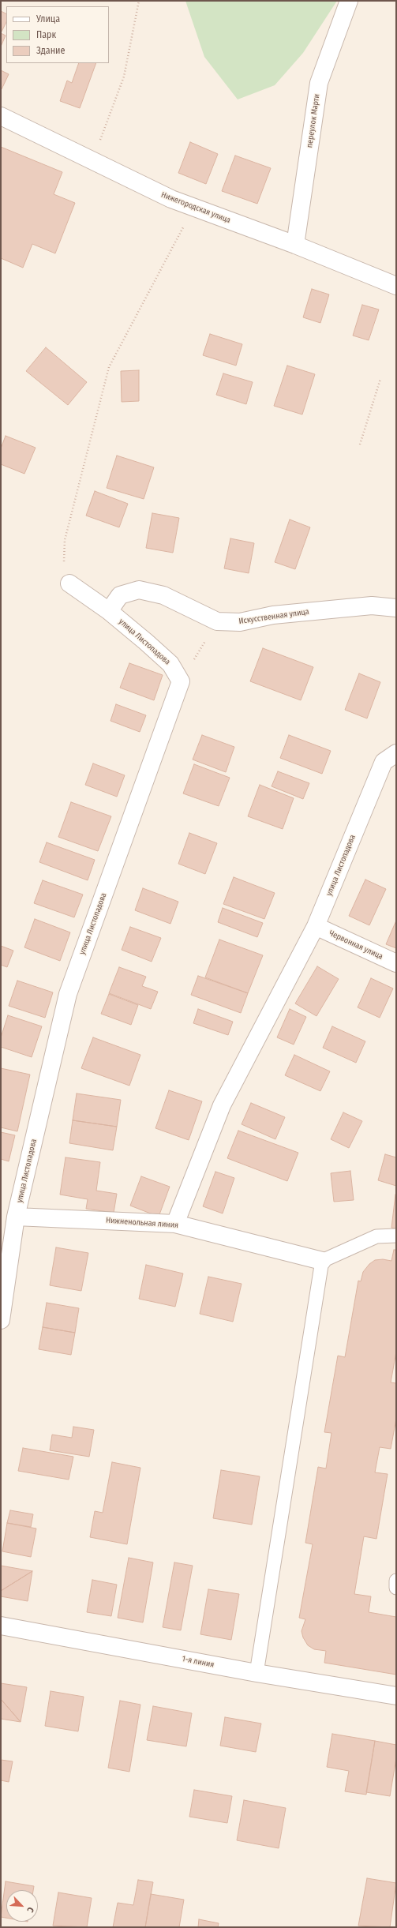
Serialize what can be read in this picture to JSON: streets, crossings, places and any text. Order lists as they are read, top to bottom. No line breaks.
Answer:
{"streets":{"street":["переулок Марти","Нижегородская улица","Искусственная улица","улица Листопадова","Червонная улица","Нижненольная линия","1-я линия"]},"crossings":[["переулок Марти","Нижегородская улица"],["Искусственная улица","улица Листопадова"],["улица Листопадова","Червонная улица"],["улица Листопадова","Нижненольная линия"]],"legend":["Улица","Парк","Здание"],"north":"bottom right"}
